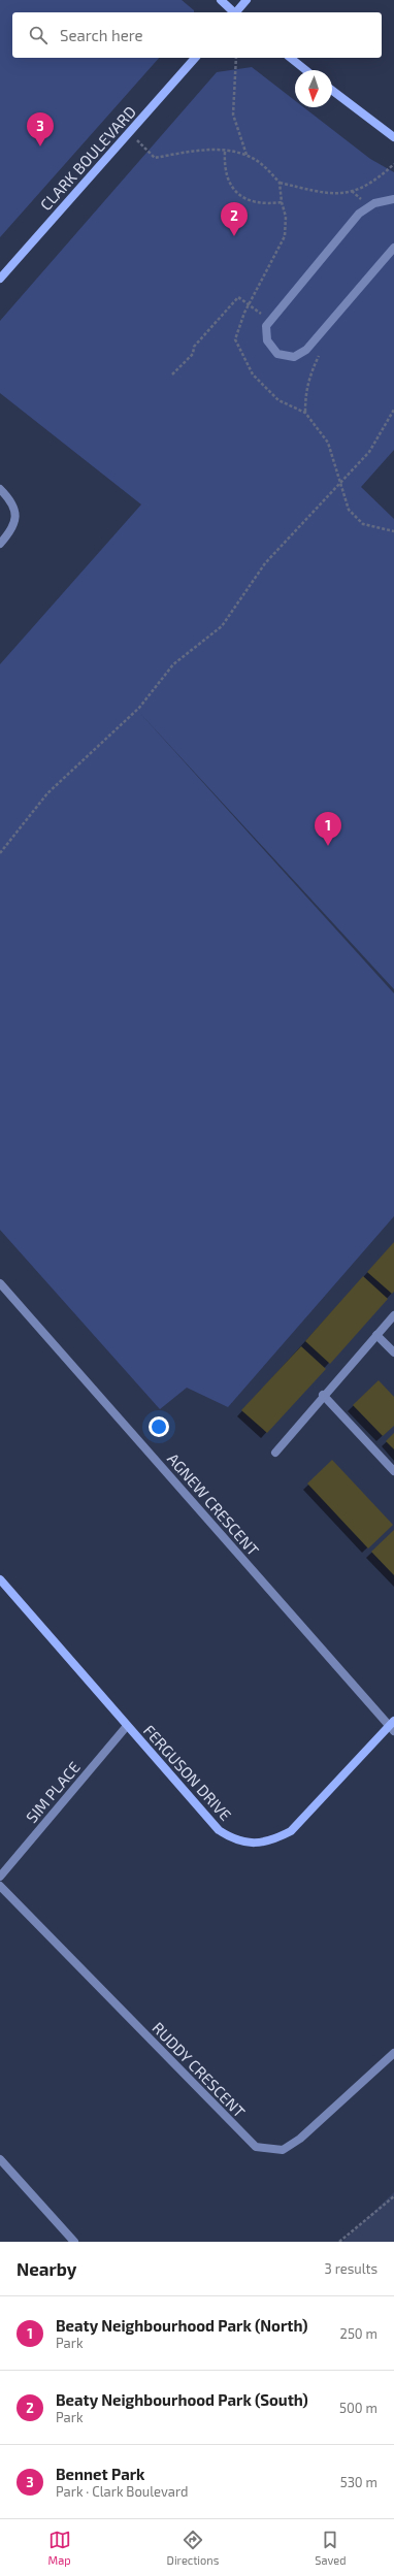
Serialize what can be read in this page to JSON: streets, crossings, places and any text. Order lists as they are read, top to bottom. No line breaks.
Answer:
{"streets":{"street":["CLARK BOULEVARD","AGNEW CRESCENT","FERGUSON DRIVE","SIM PLACE","RUDDY CRESCENT"]},"crossings":[["AGNEW CRESCENT","FERGUSON DRIVE"],["FERGUSON DRIVE","SIM PLACE"]],"north":"bottom","page":{"search":"Search here","pins":["3","2","1"],"heading":["Nearby","3 results"],"list":[{"mark":"1","name":"Beaty Neighbourhood Park (North)","note":"Park","value":"250 m"},{"mark":"2","name":"Beaty Neighbourhood Park (South)","note":"Park","value":"500 m"},{"mark":"3","name":"Bennet Park","note":"Park · Clark Boulevard","value":"530 m"}],"nav":["Map","Directions","Saved"]}}
